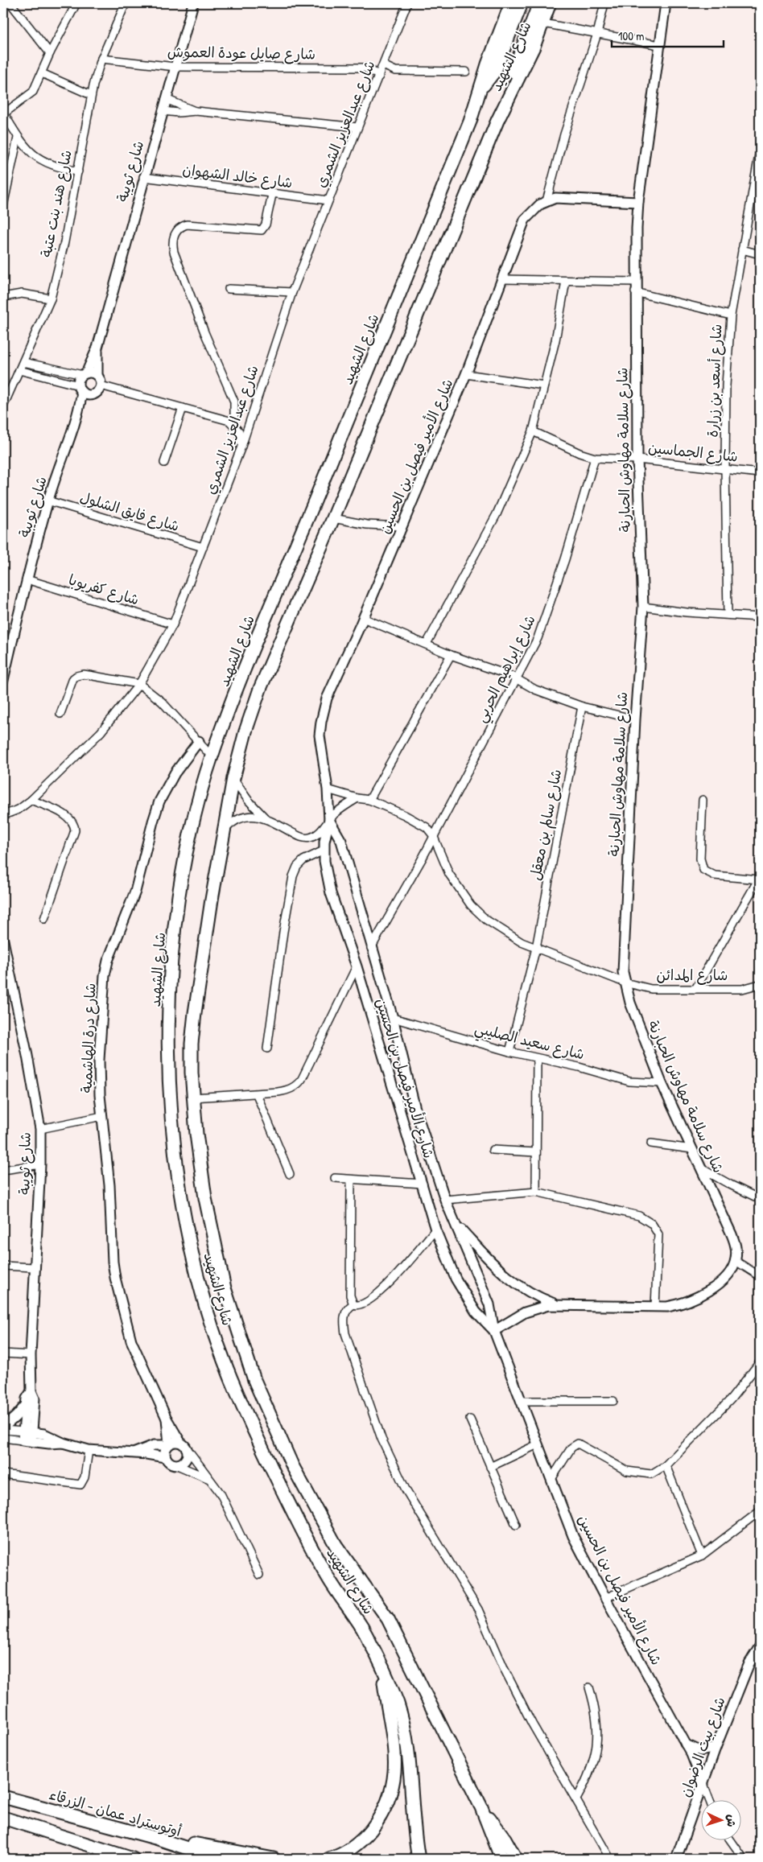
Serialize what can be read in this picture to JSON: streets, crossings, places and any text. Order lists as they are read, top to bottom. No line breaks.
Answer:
{"streets":{"highway":["شارع الشهيد","أوتوستراد عمان - الزرقاء"],"street":["شارع صايل عودة العموش","شارع عبدالعزيز الشمري","شارع ثويبة","شارع خالد الشهوان","شارع هند بنت عتبة","شارع أسعد بن زرارة","شارع سلامة مهاوش الحبارنة","شارع الجماسين","شارع الأمير فيصل بن الحسين","شارع فايق الشلول","شارع كفريوبا","شارع إبراهيم الحربي","شارع سالم بن معقل","شارع المدائن","شارع درة الهاشمية","شارع سعيد الصليبي","شارع بيت الرضوان"]},"crossings":[["شارع صايل عودة العموش","شارع عبدالعزيز الشمري"],["شارع صايل عودة العموش","شارع ثويبة"],["شارع صايل عودة العموش","شارع هند بنت عتبة"],["شارع عبدالعزيز الشمري","شارع خالد الشهوان"],["شارع عبدالعزيز الشمري","شارع فايق الشلول"],["شارع عبدالعزيز الشمري","شارع كفريوبا"],["شارع ثويبة","شارع خالد الشهوان"],["شارع ثويبة","شارع فايق الشلول"],["شارع ثويبة","شارع كفريوبا"],["شارع أسعد بن زرارة","شارع الجماسين"],["شارع سلامة مهاوش الحبارنة","شارع الجماسين"],["شارع سلامة مهاوش الحبارنة","شارع الأمير فيصل بن الحسين"],["شارع سلامة مهاوش الحبارنة","شارع المدائن"],["شارع سلامة مهاوش الحبارنة","شارع سعيد الصليبي"],["شارع الجماسين","شارع إبراهيم الحربي"],["شارع الأمير فيصل بن الحسين","شارع إبراهيم الحربي"],["شارع الأمير فيصل بن الحسين","شارع سعيد الصليبي"],["شارع الأمير فيصل بن الحسين","شارع بيت الرضوان"],["شارع إبراهيم الحربي","شارع المدائن"],["شارع سالم بن معقل","شارع المدائن"],["شارع سالم بن معقل","شارع سعيد الصليبي"]],"scale_bar":"100 m","north":"right"}
